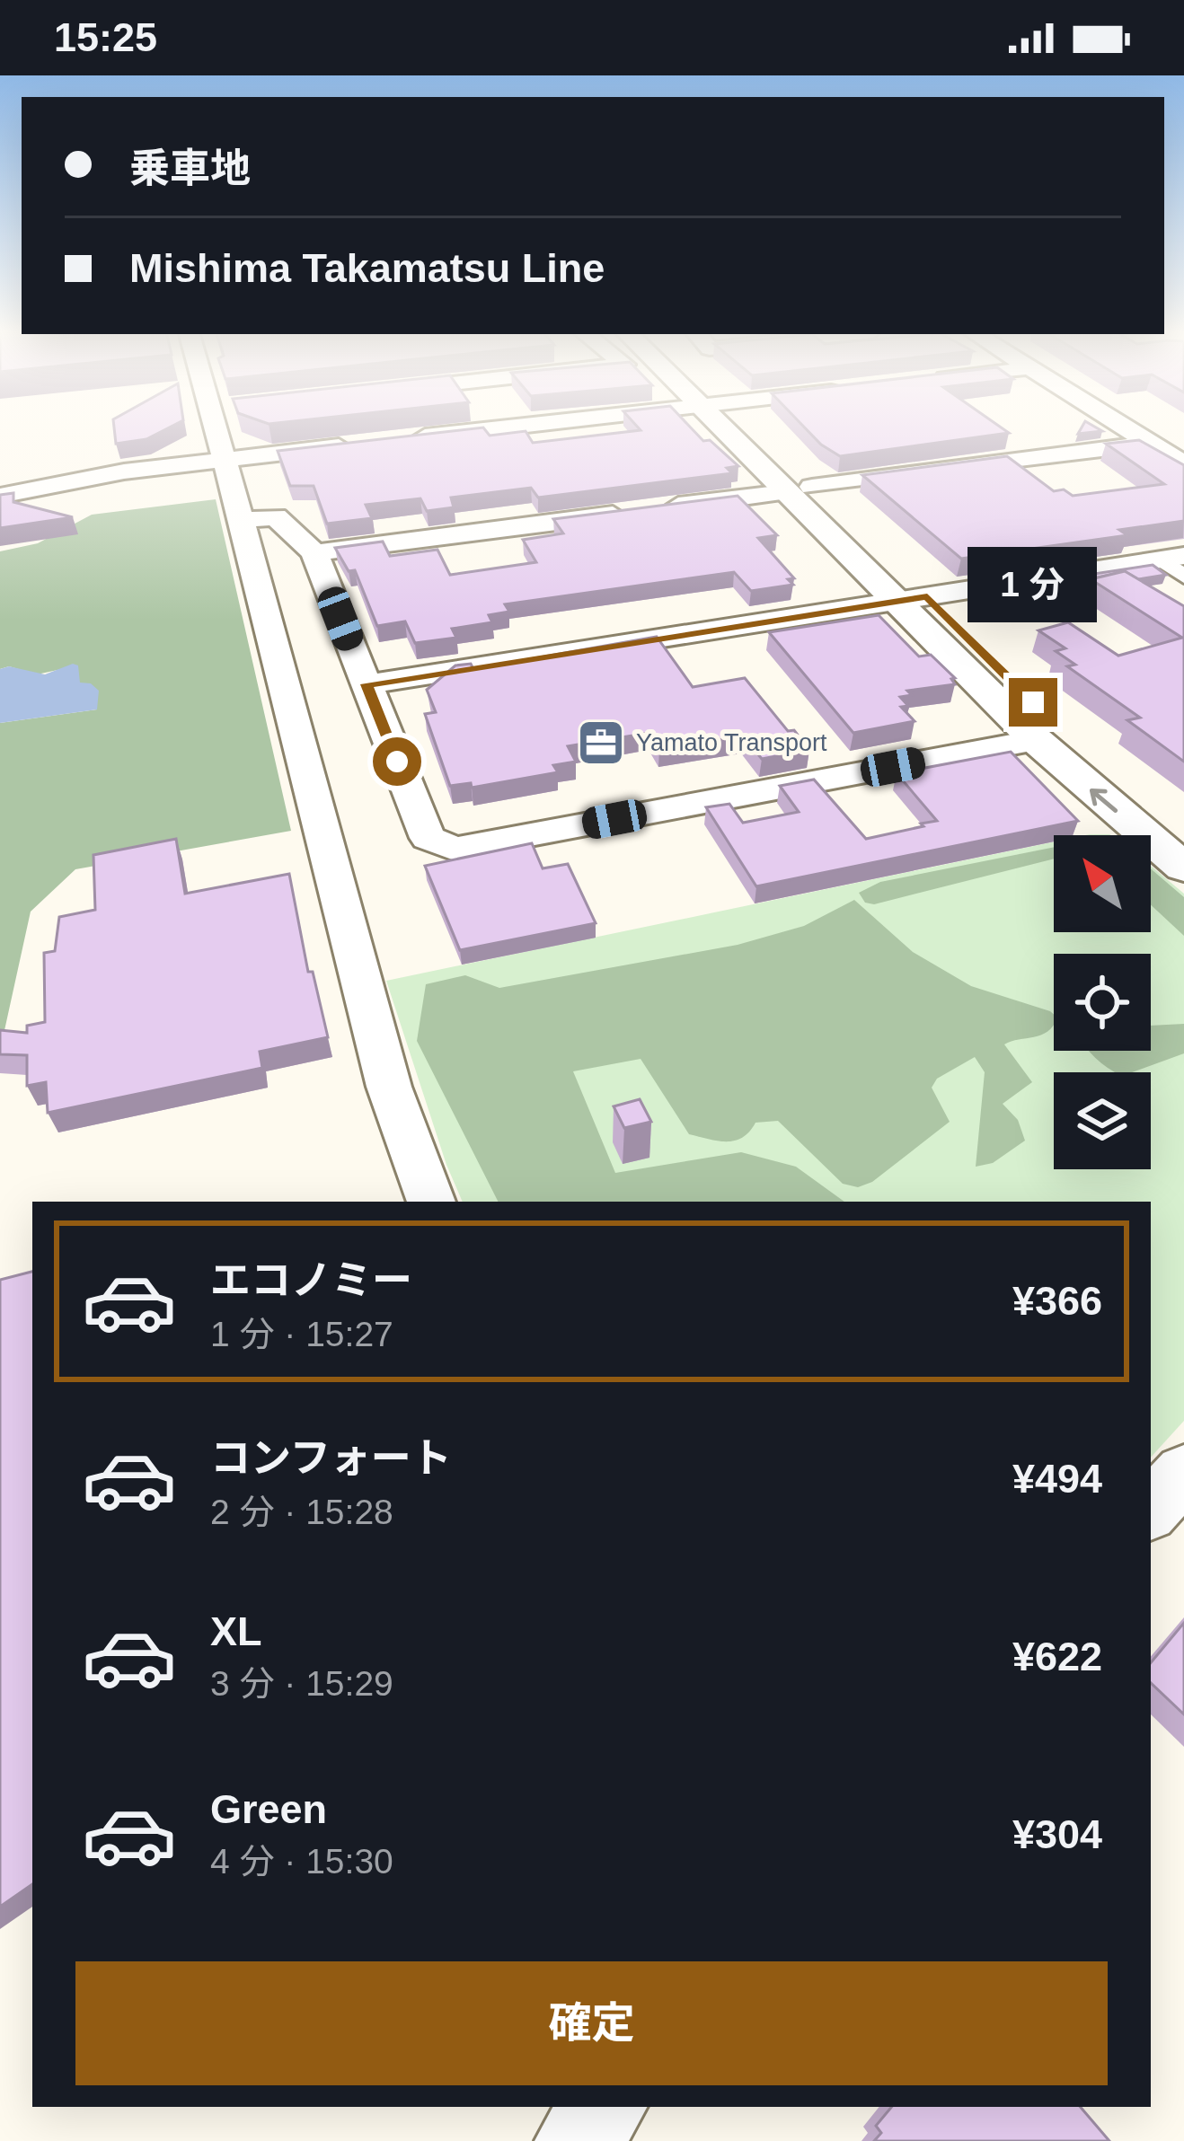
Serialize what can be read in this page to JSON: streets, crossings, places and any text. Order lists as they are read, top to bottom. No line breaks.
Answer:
{"places":{"office":["Yamato Transport"]},"north":"top left","page":{"status":"15:25","banner":["乗車地","Mishima Takamatsu Line"],"bubble":"1 分","list":[{"name":"エコノミー","note":"1 分 · 15:27","value":"¥366"},{"name":"コンフォート","note":"2 分 · 15:28","value":"¥494"},{"name":"XL","note":"3 分 · 15:29","value":"¥622"},{"name":"Green","note":"4 分 · 15:30","value":"¥304"}],"buttons":"確定"}}
